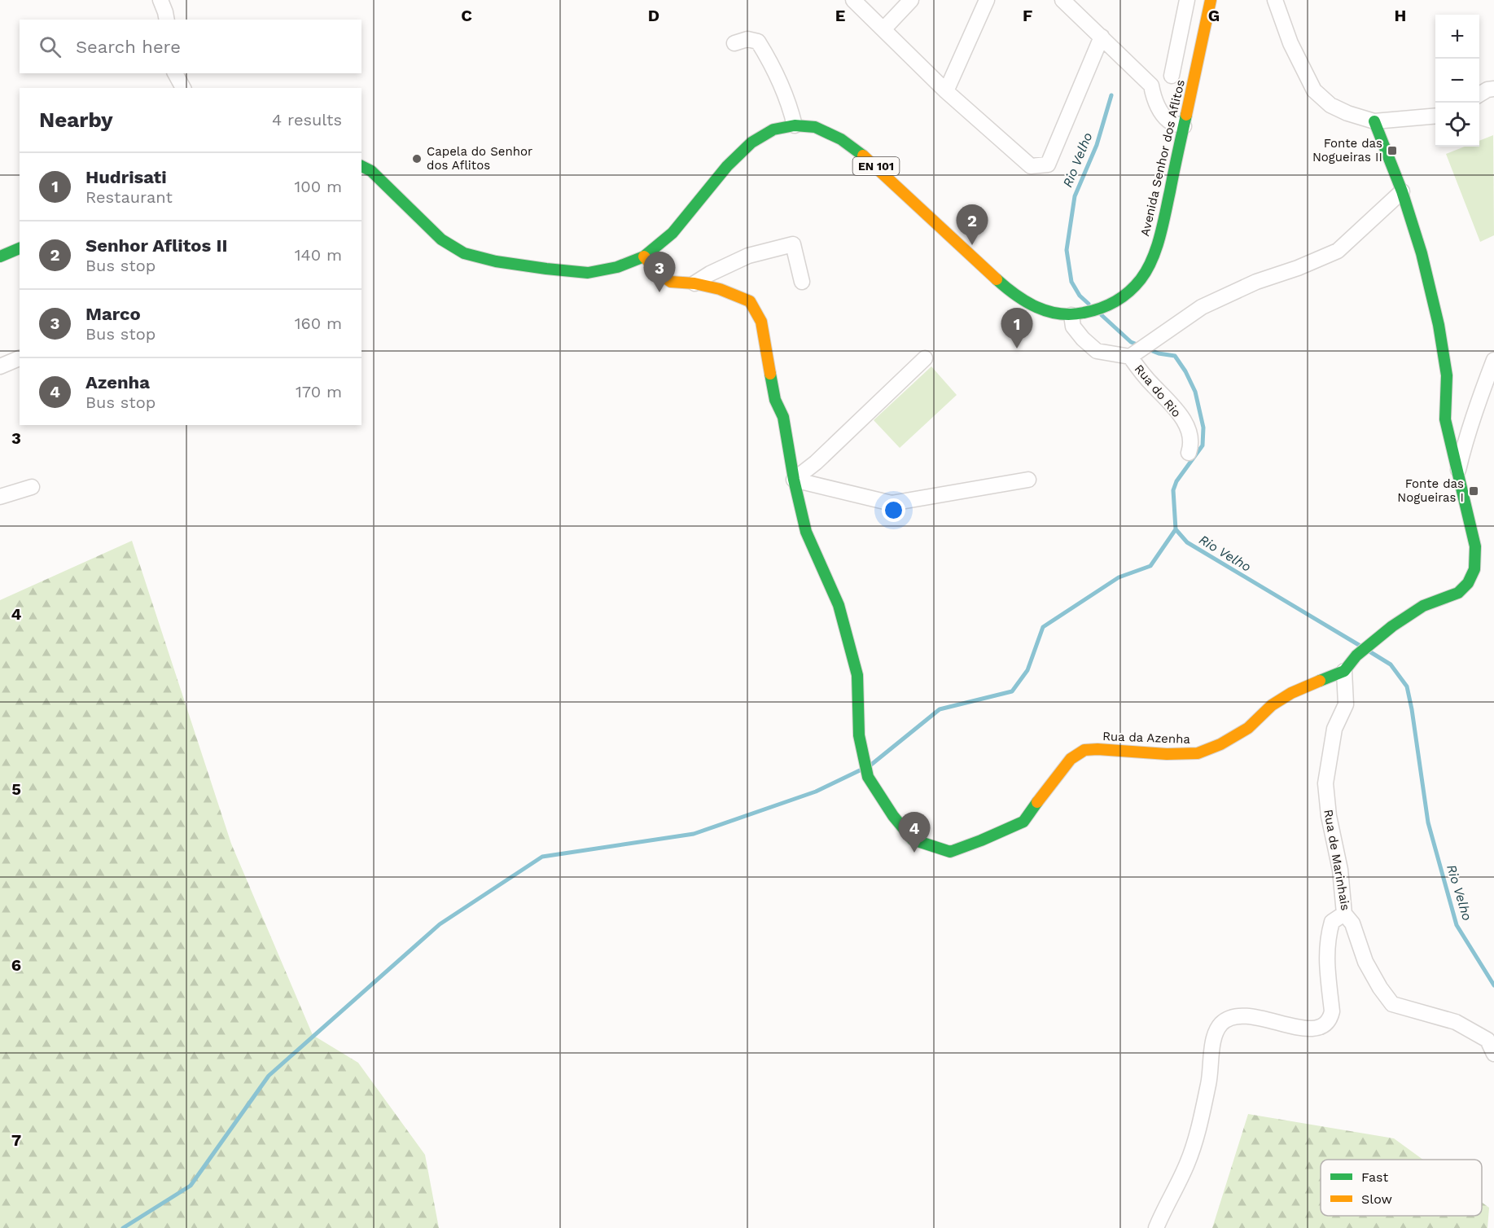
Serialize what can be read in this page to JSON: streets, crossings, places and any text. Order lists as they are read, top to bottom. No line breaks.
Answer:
{"streets":{"street":["Avenida Senhor dos Aflitos","EN 101","Rua do Rio","Rua da Azenha","Rua de Marinhais"]},"crossings":[["Avenida Senhor dos Aflitos","Rua da Azenha"],["Rua da Azenha","Rua de Marinhais"]],"water":["Rio Velho"],"places":{"transit":["Fonte das Nogueiras II","Fonte das Nogueiras I"],"other":["Capela do Senhor dos Aflitos"]},"legend":["Fast","Slow"],"page":{"map_buttons":["+","−"],"search":"Search here","heading":["Nearby","4 results"],"list":[{"mark":"1","name":"Hudrisati","note":"Restaurant","value":"100 m"},{"mark":"2","name":"Senhor Aflitos II","note":"Bus stop","value":"140 m"},{"mark":"3","name":"Marco","note":"Bus stop","value":"160 m"},{"mark":"4","name":"Azenha","note":"Bus stop","value":"170 m"}],"pins":["2","3","1","4"]},"grid":{"columns":["C","D","E","F","G","H"],"rows":["3","4","5","6","7"]}}
